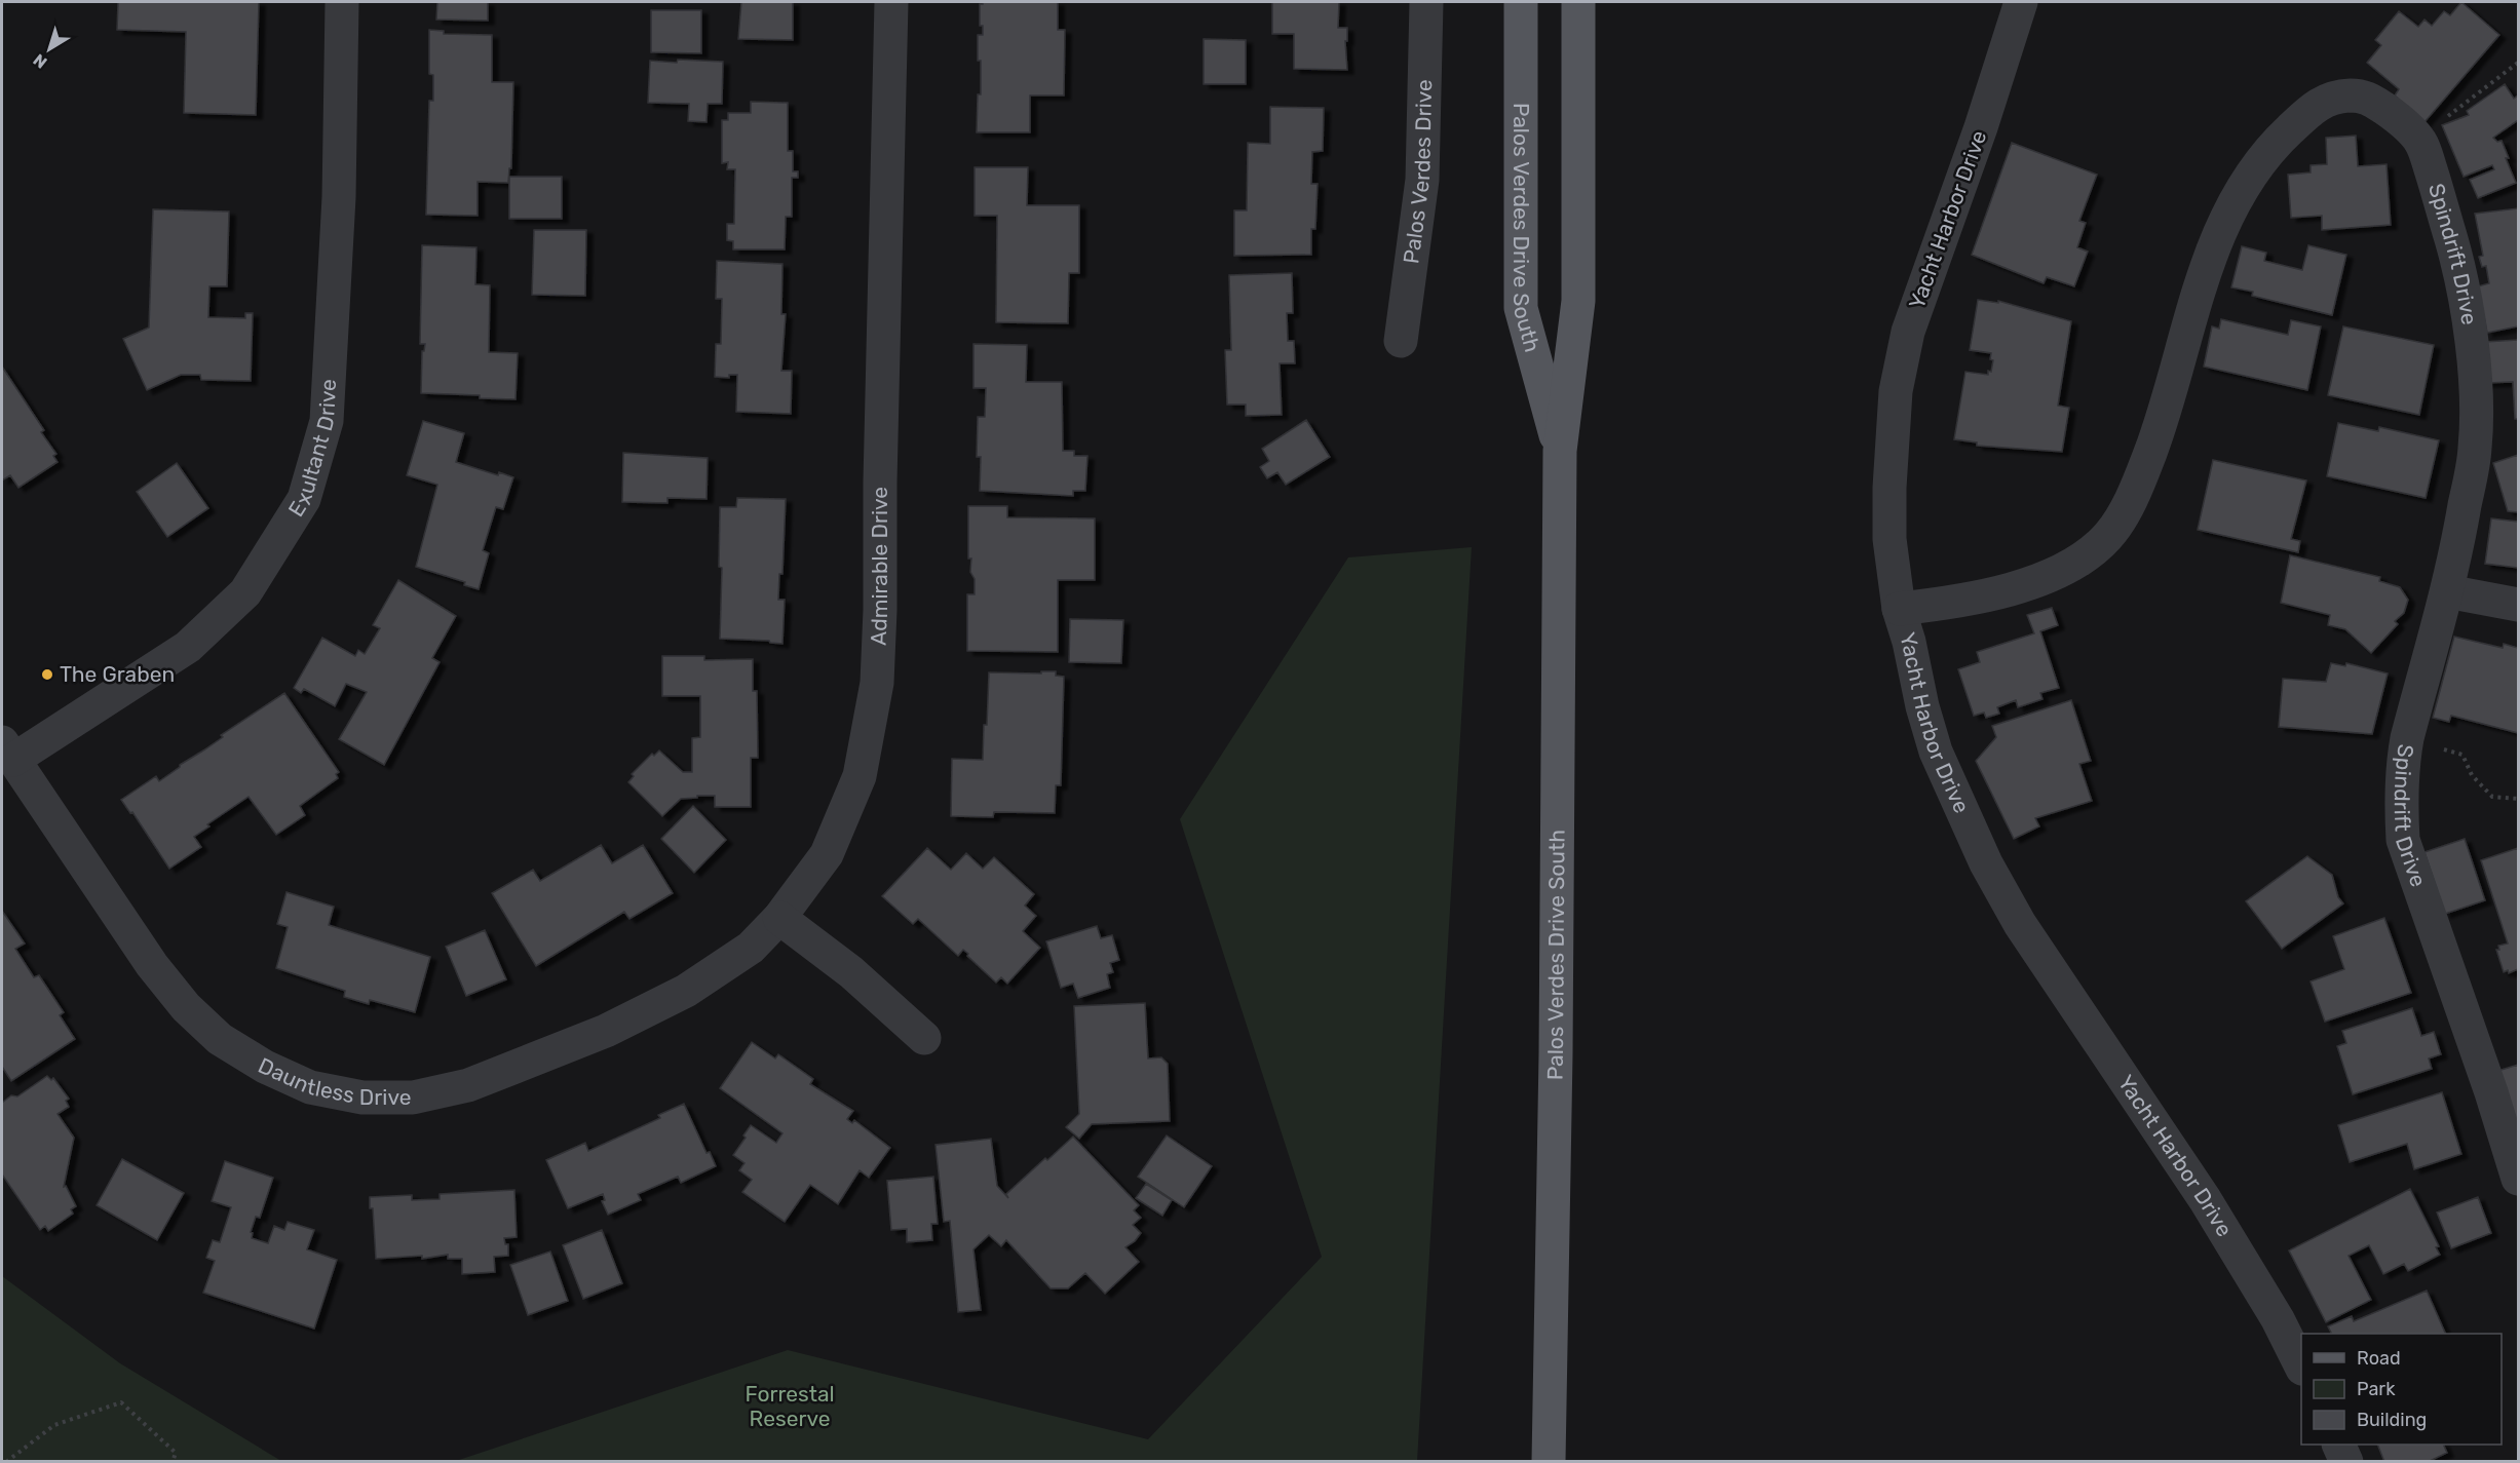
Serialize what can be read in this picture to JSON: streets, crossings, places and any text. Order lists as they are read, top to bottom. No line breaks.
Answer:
{"streets":{"main road":["Palos Verdes Drive South"],"street":["Palos Verdes Drive","Yacht Harbor Drive","Spindrift Drive","Exultant Drive","Admirable Drive","Dauntless Drive"]},"crossings":[["Yacht Harbor Drive","Spindrift Drive"],["Exultant Drive","Dauntless Drive"],["Admirable Drive","Dauntless Drive"]],"parks":["Forrestal Reserve"],"places":["The Graben"],"legend":["Road","Park","Building"],"north":"bottom left"}
